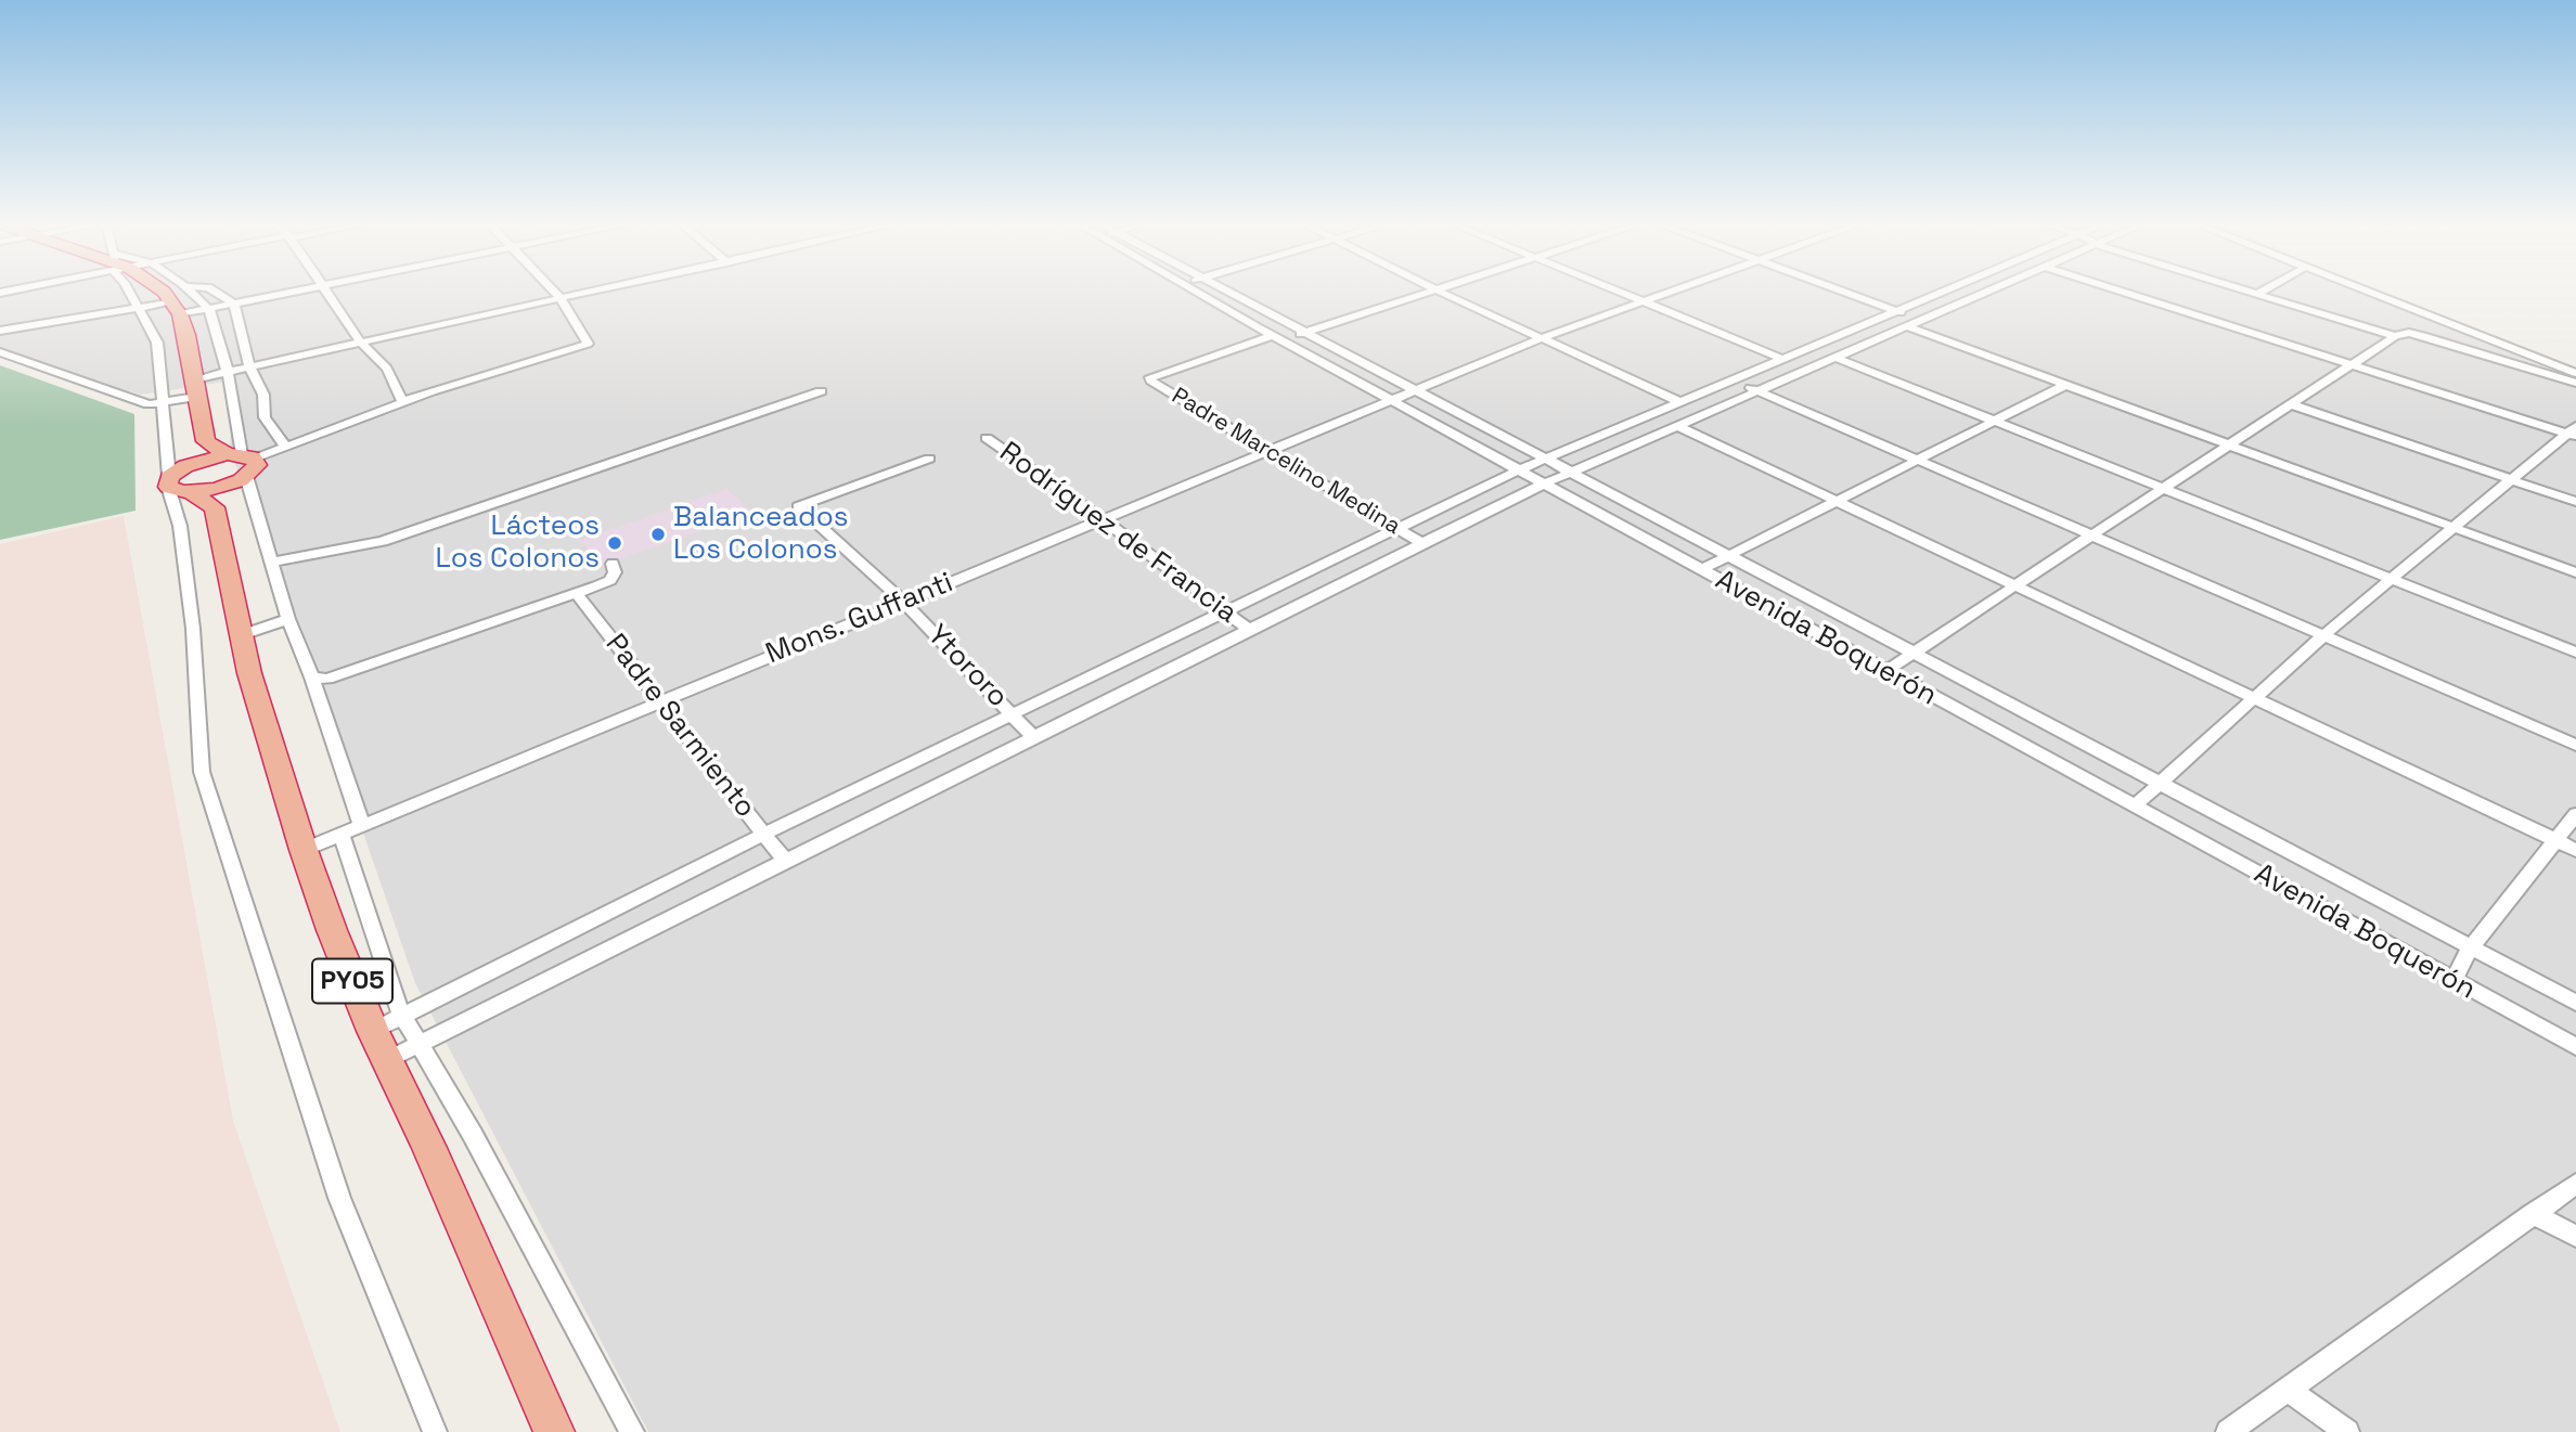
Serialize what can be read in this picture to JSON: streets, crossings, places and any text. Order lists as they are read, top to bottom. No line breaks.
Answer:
{"streets":{"highway":["PY05"],"street":["Padre Marcelino Medina","Rodríguez de Francia","Mons. Guffanti","Avenida Boquerón","Ytororo","Padre Sarmiento"]},"crossings":[["Padre Marcelino Medina","Mons. Guffanti"],["Padre Marcelino Medina","Avenida Boquerón"],["Rodríguez de Francia","Mons. Guffanti"],["Mons. Guffanti","Avenida Boquerón"],["Mons. Guffanti","Ytororo"],["Mons. Guffanti","Padre Sarmiento"],["Mons. Guffanti","PY05"]],"places":["Balanceados Los Colonos","Lácteos Los Colonos"]}
